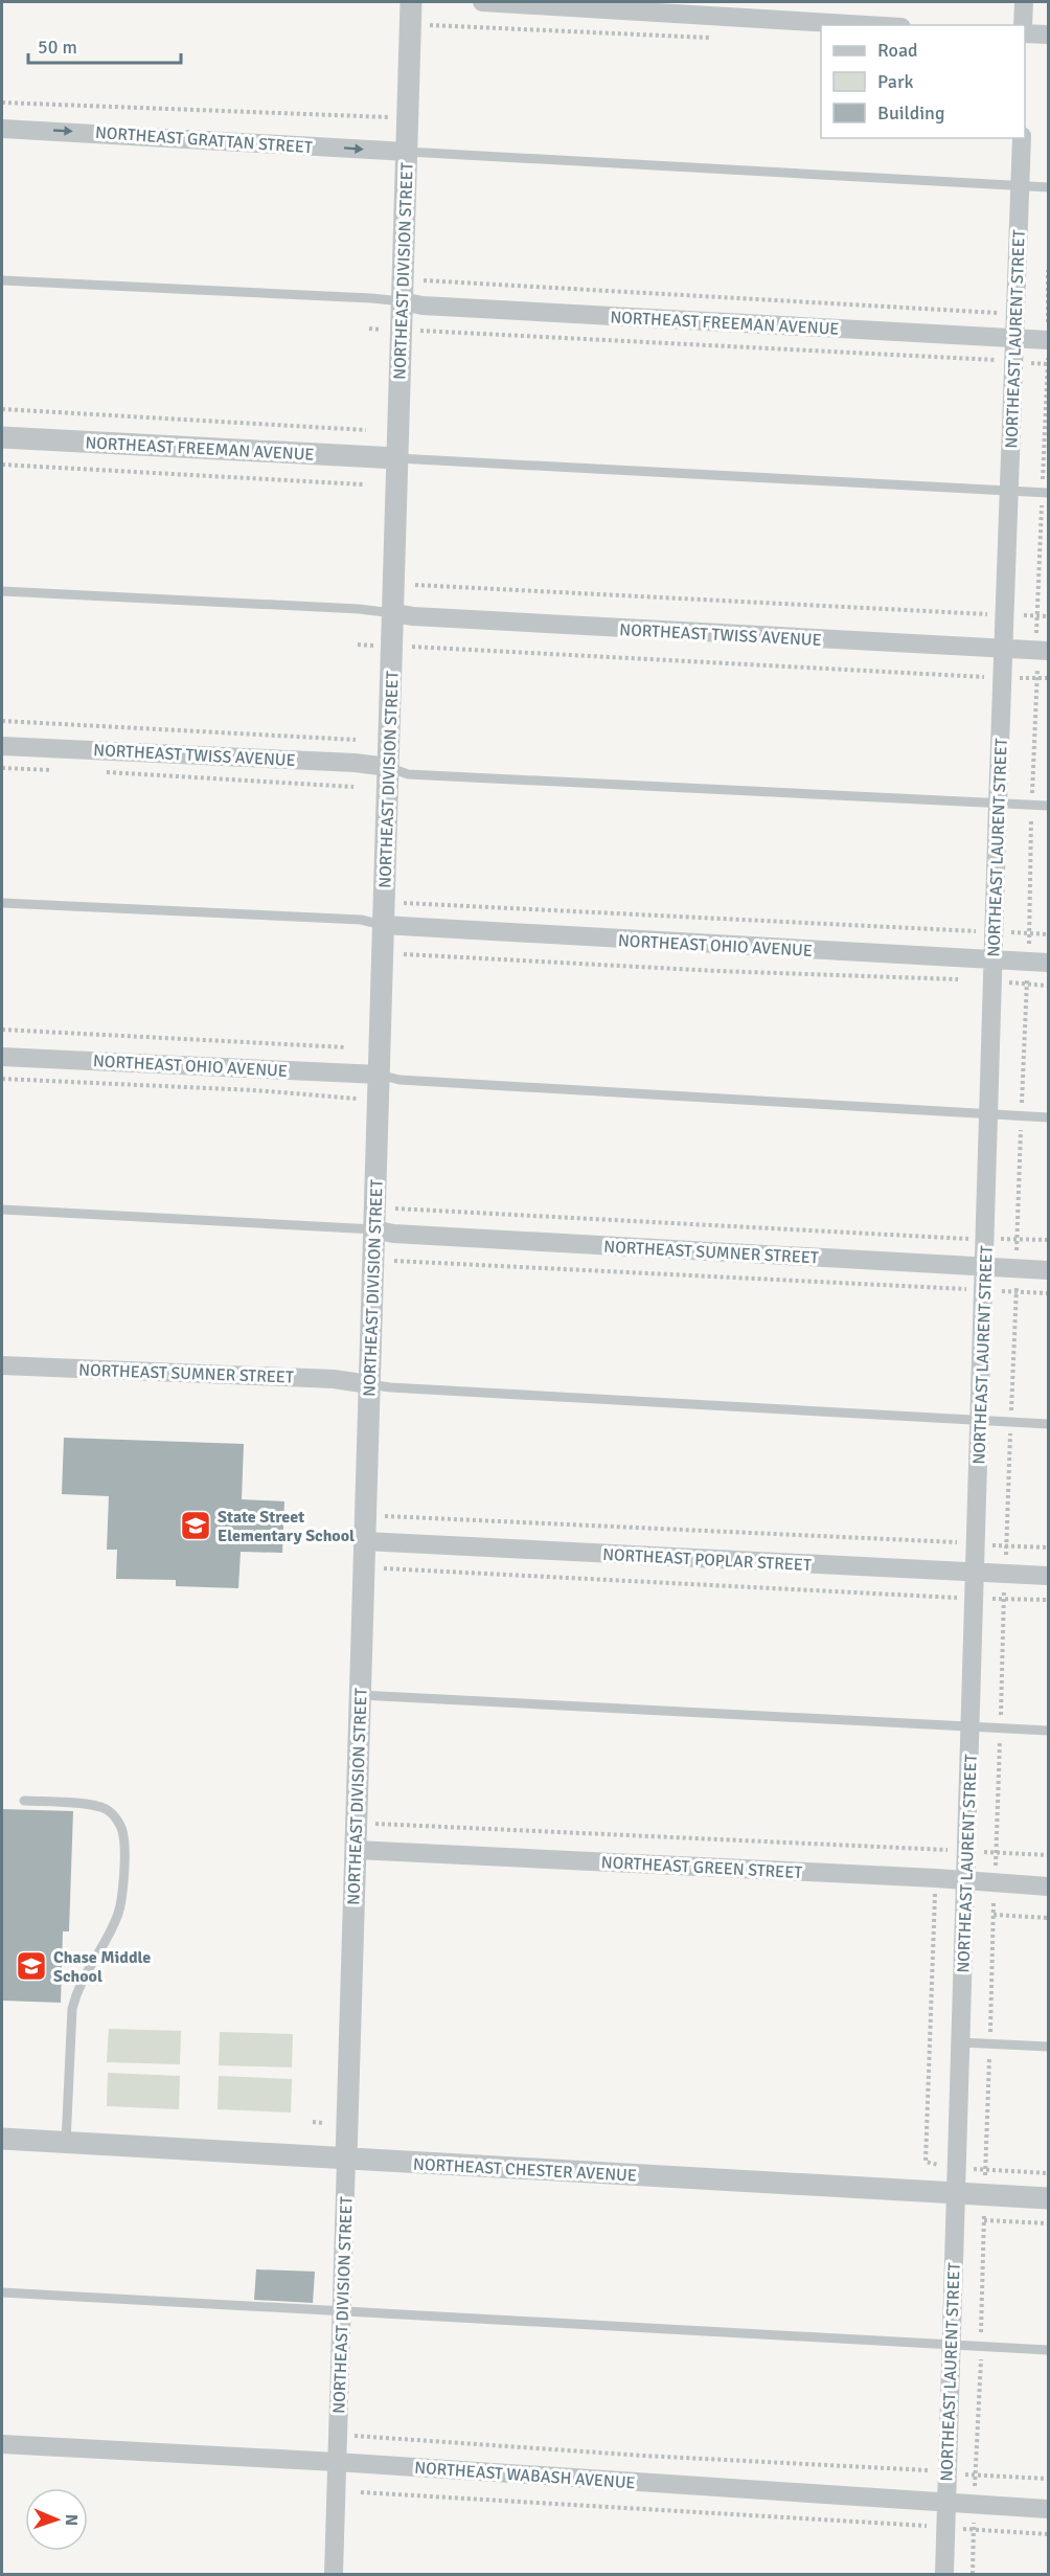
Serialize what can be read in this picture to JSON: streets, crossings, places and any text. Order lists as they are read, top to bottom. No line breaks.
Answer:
{"streets":{"street":["NORTHEAST GRATTAN STREET","NORTHEAST DIVISION STREET","NORTHEAST FREEMAN AVENUE","NORTHEAST LAURENT STREET","NORTHEAST TWISS AVENUE","NORTHEAST OHIO AVENUE","NORTHEAST SUMNER STREET","NORTHEAST POPLAR STREET","NORTHEAST GREEN STREET","NORTHEAST CHESTER AVENUE","NORTHEAST WABASH AVENUE"]},"crossings":[["NORTHEAST GRATTAN STREET","NORTHEAST DIVISION STREET"],["NORTHEAST DIVISION STREET","NORTHEAST FREEMAN AVENUE"],["NORTHEAST DIVISION STREET","NORTHEAST TWISS AVENUE"],["NORTHEAST DIVISION STREET","NORTHEAST OHIO AVENUE"],["NORTHEAST DIVISION STREET","NORTHEAST SUMNER STREET"],["NORTHEAST DIVISION STREET","NORTHEAST POPLAR STREET"],["NORTHEAST DIVISION STREET","NORTHEAST GREEN STREET"],["NORTHEAST DIVISION STREET","NORTHEAST CHESTER AVENUE"],["NORTHEAST DIVISION STREET","NORTHEAST WABASH AVENUE"],["NORTHEAST FREEMAN AVENUE","NORTHEAST LAURENT STREET"],["NORTHEAST LAURENT STREET","NORTHEAST TWISS AVENUE"],["NORTHEAST LAURENT STREET","NORTHEAST OHIO AVENUE"],["NORTHEAST LAURENT STREET","NORTHEAST SUMNER STREET"],["NORTHEAST LAURENT STREET","NORTHEAST POPLAR STREET"],["NORTHEAST LAURENT STREET","NORTHEAST GREEN STREET"],["NORTHEAST LAURENT STREET","NORTHEAST CHESTER AVENUE"],["NORTHEAST LAURENT STREET","NORTHEAST WABASH AVENUE"]],"one_way":["NORTHEAST GRATTAN STREET"],"places":{"school or university":["State Street Elementary School","Chase Middle School"]},"legend":["Road","Park","Building"],"scale_bar":"50 m","north":"right"}
